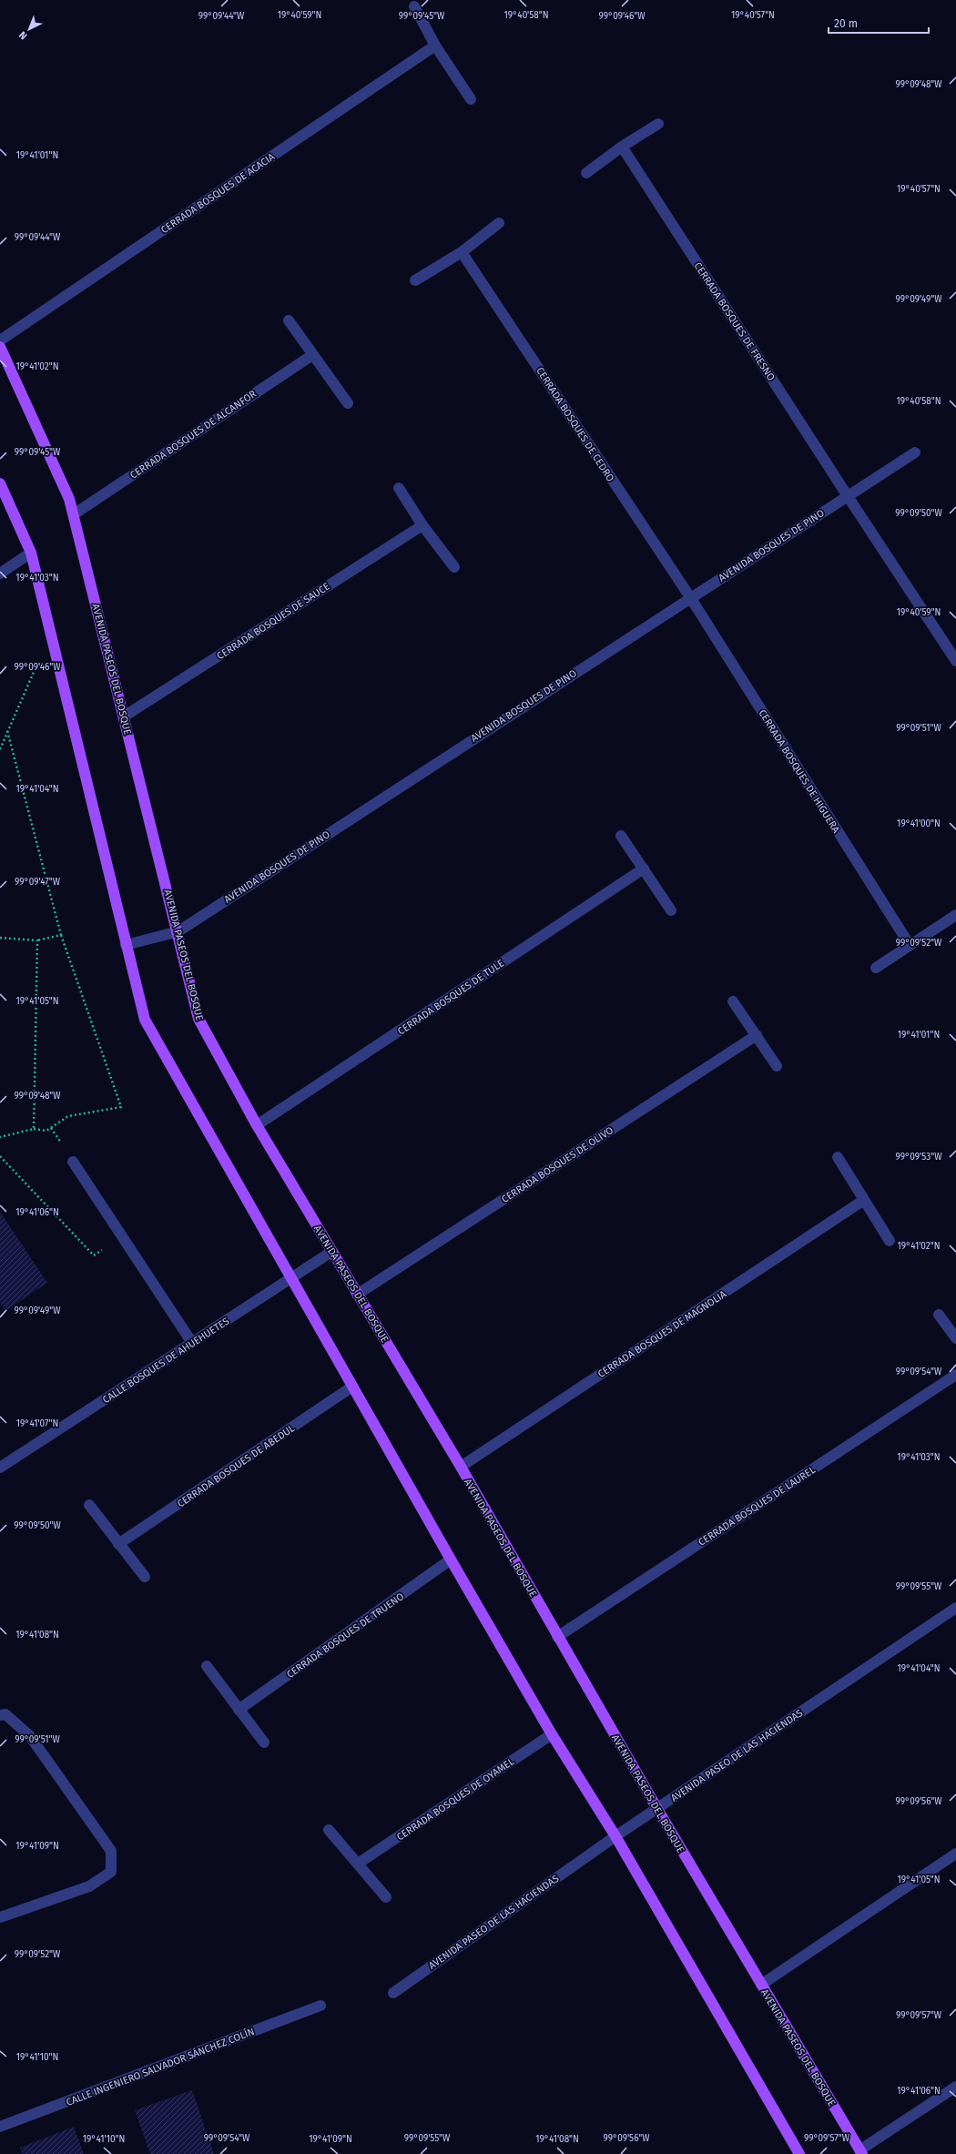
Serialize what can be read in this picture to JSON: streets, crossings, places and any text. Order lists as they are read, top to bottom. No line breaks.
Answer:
{"streets":{"main road":["AVENIDA PASEOS DEL BOSQUE"],"street":["CERRADA BOSQUES DE ACACIA","CERRADA BOSQUES DE FRESNO","CERRADA BOSQUES DE CEDRO","CERRADA BOSQUES DE ALCANFOR","AVENIDA BOSQUES DE PINO","CERRADA BOSQUES DE SAUCE","CERRADA BOSQUES DE HIGUERA","CERRADA BOSQUES DE TULE","CERRADA BOSQUES DE OLIVO","CERRADA BOSQUES DE MAGNOLIA","CALLE BOSQUES DE AHUEHUETES","CERRADA BOSQUES DE ABEDUL","CERRADA BOSQUES DE LAUREL","CERRADA BOSQUES DE TRUENO","AVENIDA PASEO DE LAS HACIENDAS","CERRADA BOSQUES DE OYAMEL","CALLE INGENIERO SALVADOR SÁNCHEZ COLÍN"]},"crossings":[["CERRADA BOSQUES DE FRESNO","AVENIDA BOSQUES DE PINO"],["CERRADA BOSQUES DE CEDRO","AVENIDA BOSQUES DE PINO"],["CERRADA BOSQUES DE CEDRO","CERRADA BOSQUES DE HIGUERA"],["CERRADA BOSQUES DE ALCANFOR","AVENIDA PASEOS DEL BOSQUE"],["AVENIDA BOSQUES DE PINO","AVENIDA PASEOS DEL BOSQUE"],["AVENIDA BOSQUES DE PINO","CERRADA BOSQUES DE HIGUERA"],["CERRADA BOSQUES DE SAUCE","AVENIDA PASEOS DEL BOSQUE"],["AVENIDA PASEOS DEL BOSQUE","CERRADA BOSQUES DE TULE"],["AVENIDA PASEOS DEL BOSQUE","CERRADA BOSQUES DE OLIVO"],["AVENIDA PASEOS DEL BOSQUE","CERRADA BOSQUES DE MAGNOLIA"],["AVENIDA PASEOS DEL BOSQUE","CALLE BOSQUES DE AHUEHUETES"],["AVENIDA PASEOS DEL BOSQUE","CERRADA BOSQUES DE LAUREL"],["AVENIDA PASEOS DEL BOSQUE","AVENIDA PASEO DE LAS HACIENDAS"]],"scale_bar":"20 m","north":"bottom left","coordinates":["19°40'59\"N","19°40'58\"N","19°40'57\"N","99°09'44\"W","99°09'45\"W","99°09'46\"W","99°09'48\"W","19°41'01\"N","99°09'49\"W","19°41'02\"N","99°09'50\"W","19°41'03\"N","99°09'51\"W","19°41'04\"N","19°41'00\"N","99°09'47\"W","99°09'52\"W","19°41'05\"N","99°09'53\"W","19°41'06\"N","99°09'54\"W","19°41'07\"N","99°09'55\"W","19°41'08\"N","99°09'56\"W","19°41'09\"N","99°09'57\"W","19°41'10\"N"]}
